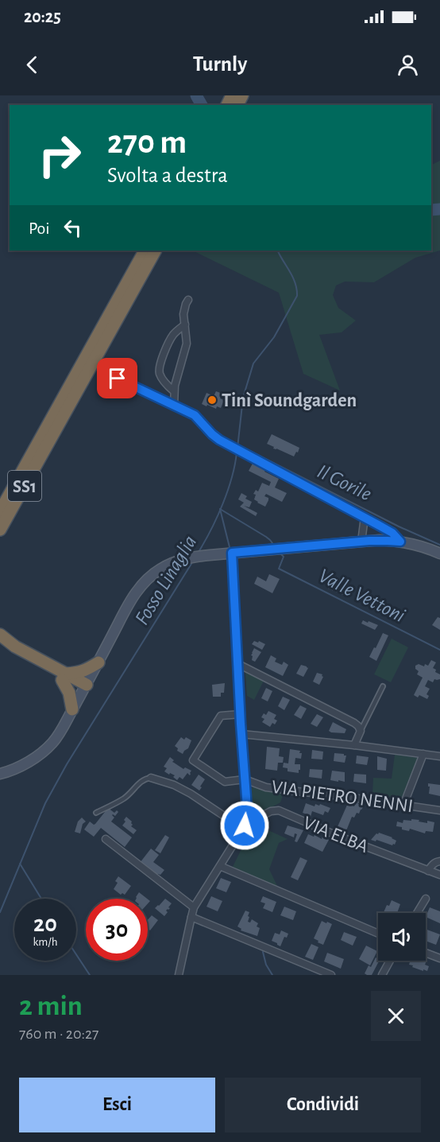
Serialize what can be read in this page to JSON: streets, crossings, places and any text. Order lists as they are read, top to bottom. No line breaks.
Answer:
{"streets":{"highway":["SS1"],"street":["VIA PIETRO NENNI","VIA ELBA"]},"water":["Il Gorile","Fosso Linaglia","Valle Vettoni"],"places":["Tinì Soundgarden"],"page":{"status":"20:25","header":"Turnly","turn":["270 m","Svolta a destra"],"then":"Poi","speed":"20 km/h","limit":"30","heading":["2 min","760 m · 20:27"],"buttons":["Esci","Condividi"]}}
